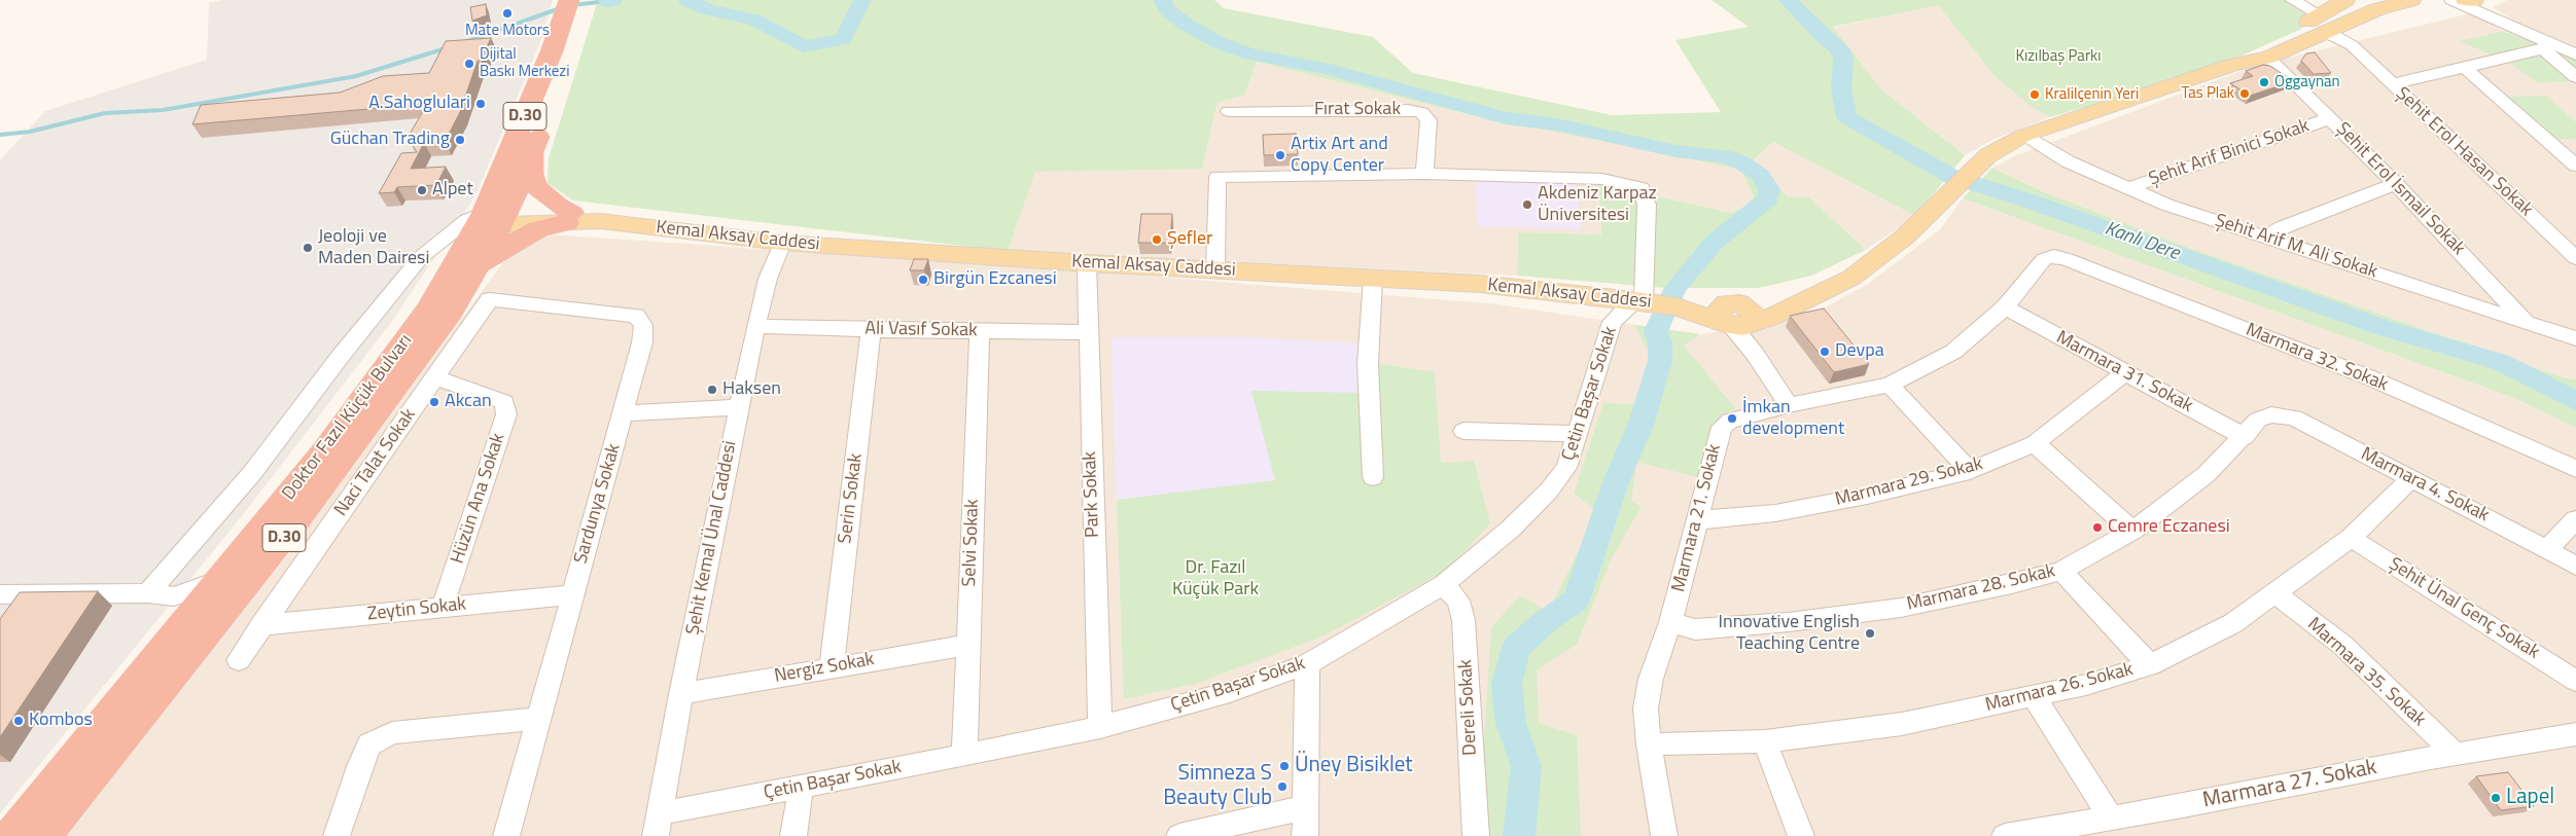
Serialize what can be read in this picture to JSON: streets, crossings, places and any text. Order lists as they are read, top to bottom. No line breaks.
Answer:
{"streets":{"highway":["D.30","Doktor Fazıl Küçük Bulvarı"],"main road":["Kemal Aksay Caddesi"],"street":["Fırat Sokak","Şehit Erol Hasan Sokak","Şehit Arif Binici Sokak","Şehit Erol İsmail Sokak","Şehit Arif M. Ali Sokak","Ali Vasıf Sokak","Marmara 32. Sokak","Marmara 31. Sokak","Çetin Başar Sokak","Naci Talat Sokak","Marmara 29. Sokak","Marmara 4. Sokak","Park Sokak","Hüzün Ana Sokak","Serin Sokak","Sardunya Sokak","Marmara 21. Sokak","Şehit Kemal Ünal Caddesi","Selvi Sokak","Marmara 28. Sokak","Şehit Ünal Genç Sokak","Zeytin Sokak","Nergiz Sokak","Marmara 35. Sokak","Marmara 26. Sokak","Dereli Sokak","Marmara 27. Sokak"]},"crossings":[["Şehit Arif Binici Sokak","Şehit Erol İsmail Sokak"],["Şehit Arif Binici Sokak","Şehit Arif M. Ali Sokak"],["Şehit Erol İsmail Sokak","Şehit Arif M. Ali Sokak"],["Kemal Aksay Caddesi","Çetin Başar Sokak"],["Kemal Aksay Caddesi","Doktor Fazıl Küçük Bulvarı"],["Kemal Aksay Caddesi","Park Sokak"],["Kemal Aksay Caddesi","Şehit Kemal Ünal Caddesi"],["Ali Vasıf Sokak","Park Sokak"],["Ali Vasıf Sokak","Serin Sokak"],["Ali Vasıf Sokak","Şehit Kemal Ünal Caddesi"],["Ali Vasıf Sokak","Selvi Sokak"],["Marmara 32. Sokak","Marmara 21. Sokak"],["Marmara 31. Sokak","Marmara 29. Sokak"],["Marmara 31. Sokak","Marmara 21. Sokak"],["Marmara 31. Sokak","Marmara 28. Sokak"],["Çetin Başar Sokak","Park Sokak"],["Çetin Başar Sokak","Şehit Kemal Ünal Caddesi"],["Çetin Başar Sokak","Selvi Sokak"],["Çetin Başar Sokak","Dereli Sokak"],["Naci Talat Sokak","Hüzün Ana Sokak"],["Naci Talat Sokak","Sardunya Sokak"],["Naci Talat Sokak","Zeytin Sokak"],["Marmara 29. Sokak","Marmara 21. Sokak"],["Marmara 4. Sokak","Marmara 28. Sokak"],["Marmara 4. Sokak","Marmara 26. Sokak"],["Hüzün Ana Sokak","Zeytin Sokak"],["Serin Sokak","Nergiz Sokak"],["Sardunya Sokak","Zeytin Sokak"],["Marmara 21. Sokak","Marmara 28. Sokak"],["Marmara 21. Sokak","Marmara 26. Sokak"],["Şehit Kemal Ünal Caddesi","Nergiz Sokak"],["Selvi Sokak","Nergiz Sokak"],["Şehit Ünal Genç Sokak","Marmara 26. Sokak"],["Marmara 35. Sokak","Marmara 26. Sokak"],["Marmara 35. Sokak","Marmara 27. Sokak"]],"water":["Kanlı Dere"],"parks":["Kızılbaş Parkı","Dr. Fazıl Küçük Park"],"places":["Mate Motors","Dijital Baskı Merkezi","Oggaynan","Tas Plak","Kralilçenin Yeri","A.Sahoglulari","Güchan Trading","Artix Art and Copy Center","Alpet","Akdeniz Karpaz Üniversitesi","Şefler","Jeoloji ve Maden Dairesi","Birgün Ezcanesi","Devpa","Haksen","Akcan","İmkan development","Cemre Eczanesi","Innovative English Teaching Centre","Kombos","Üney Bisiklet","Simneza S Beauty Club","Lapel"]}
